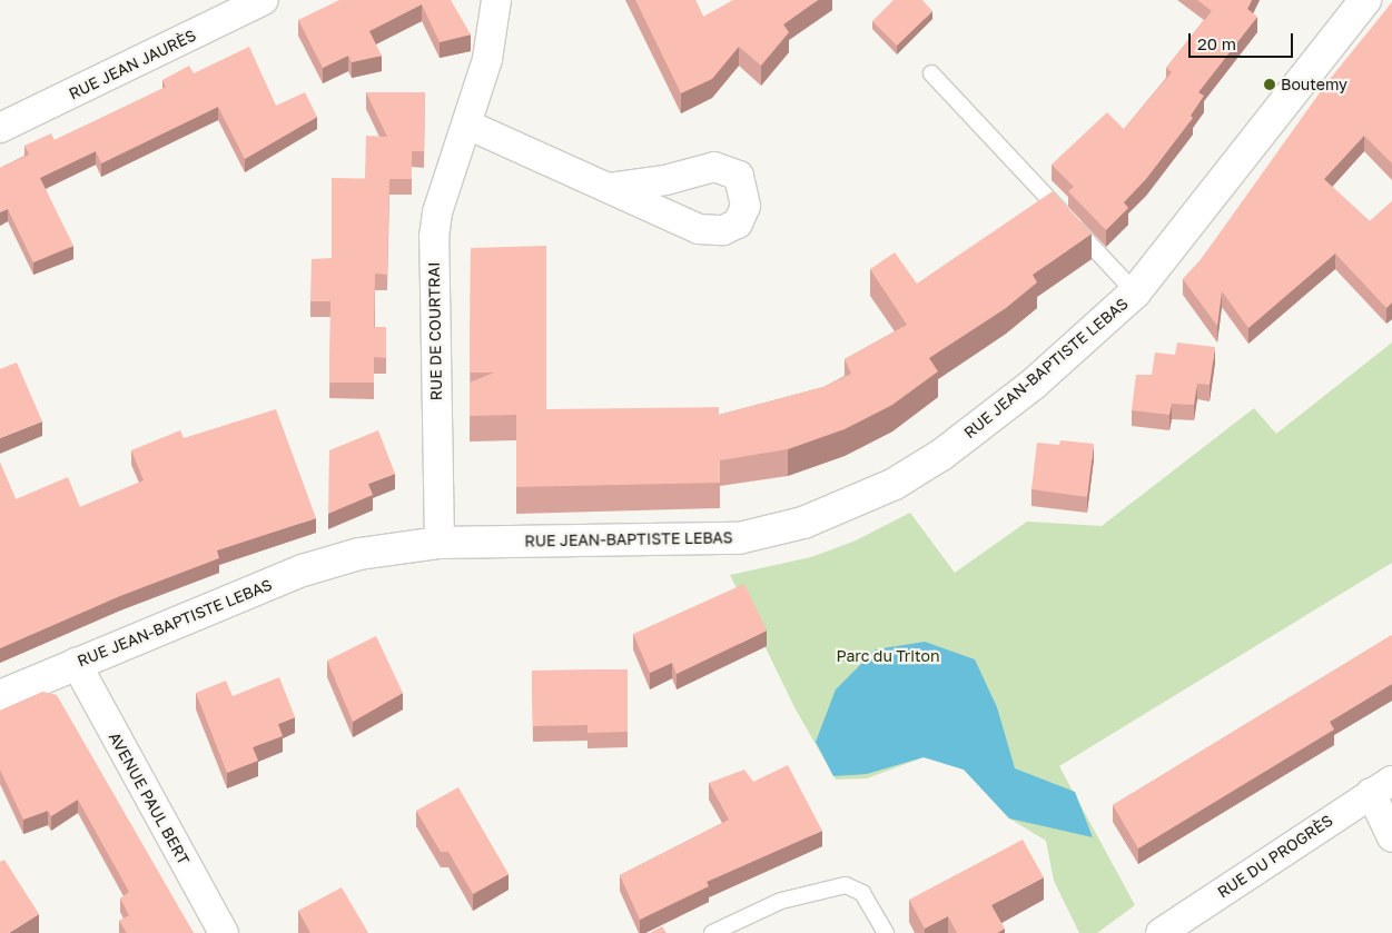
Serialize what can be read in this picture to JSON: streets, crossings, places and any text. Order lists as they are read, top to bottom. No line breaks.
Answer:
{"streets":{"street":["RUE JEAN JAURÈS","RUE DE COURTRAI","RUE JEAN-BAPTISTE LEBAS","AVENUE PAUL BERT","RUE DU PROGRÈS"]},"crossings":[["RUE DE COURTRAI","RUE JEAN-BAPTISTE LEBAS"],["RUE JEAN-BAPTISTE LEBAS","AVENUE PAUL BERT"]],"parks":["Parc du Triton"],"places":["Boutemy"],"scale_bar":"20 m"}
